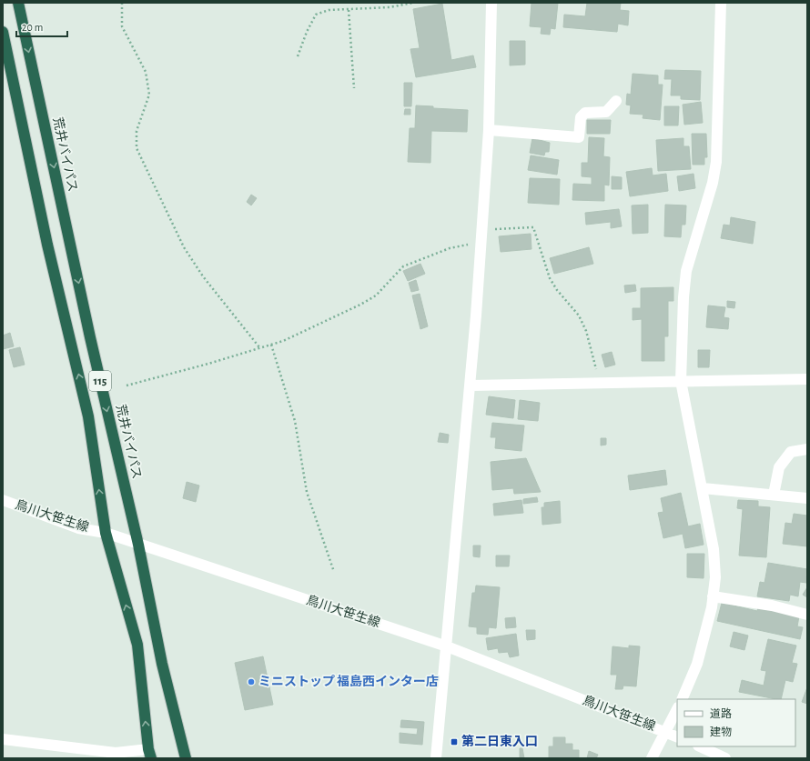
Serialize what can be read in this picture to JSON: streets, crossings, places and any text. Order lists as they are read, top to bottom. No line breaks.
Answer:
{"streets":{"highway":["荒井バイパス","115"],"street":["鳥川大笹生線"]},"crossings":[["荒井バイパス","鳥川大笹生線"],["115","鳥川大笹生線"]],"places":{"other":["ミニストップ 福島西インター店"],"transit":["第二日東入口"]},"legend":["道路","建物"],"scale_bar":"20 m"}
